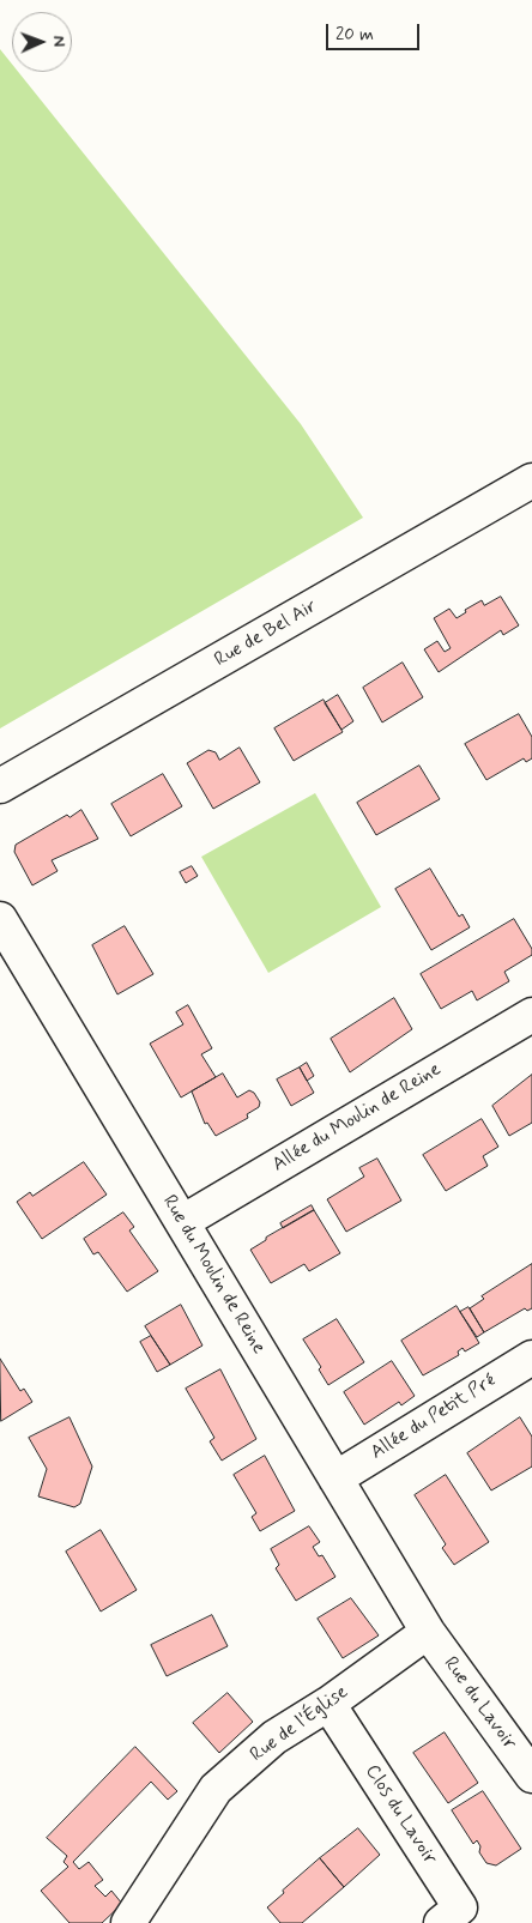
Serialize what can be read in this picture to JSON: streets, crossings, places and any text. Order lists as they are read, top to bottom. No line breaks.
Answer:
{"streets":{"street":["Rue de Bel Air","Allée du Moulin de Reine","Rue du Moulin de Reine","Allée du Petit Pré","Rue du Lavoir","Rue de l'Église","Clos du Lavoir"]},"crossings":[["Allée du Moulin de Reine","Rue du Moulin de Reine"],["Rue du Moulin de Reine","Allée du Petit Pré"],["Rue du Moulin de Reine","Rue du Lavoir"],["Rue du Moulin de Reine","Rue de l'Église"],["Rue du Lavoir","Rue de l'Église"],["Rue de l'Église","Clos du Lavoir"]],"scale_bar":"20 m","north":"right"}
